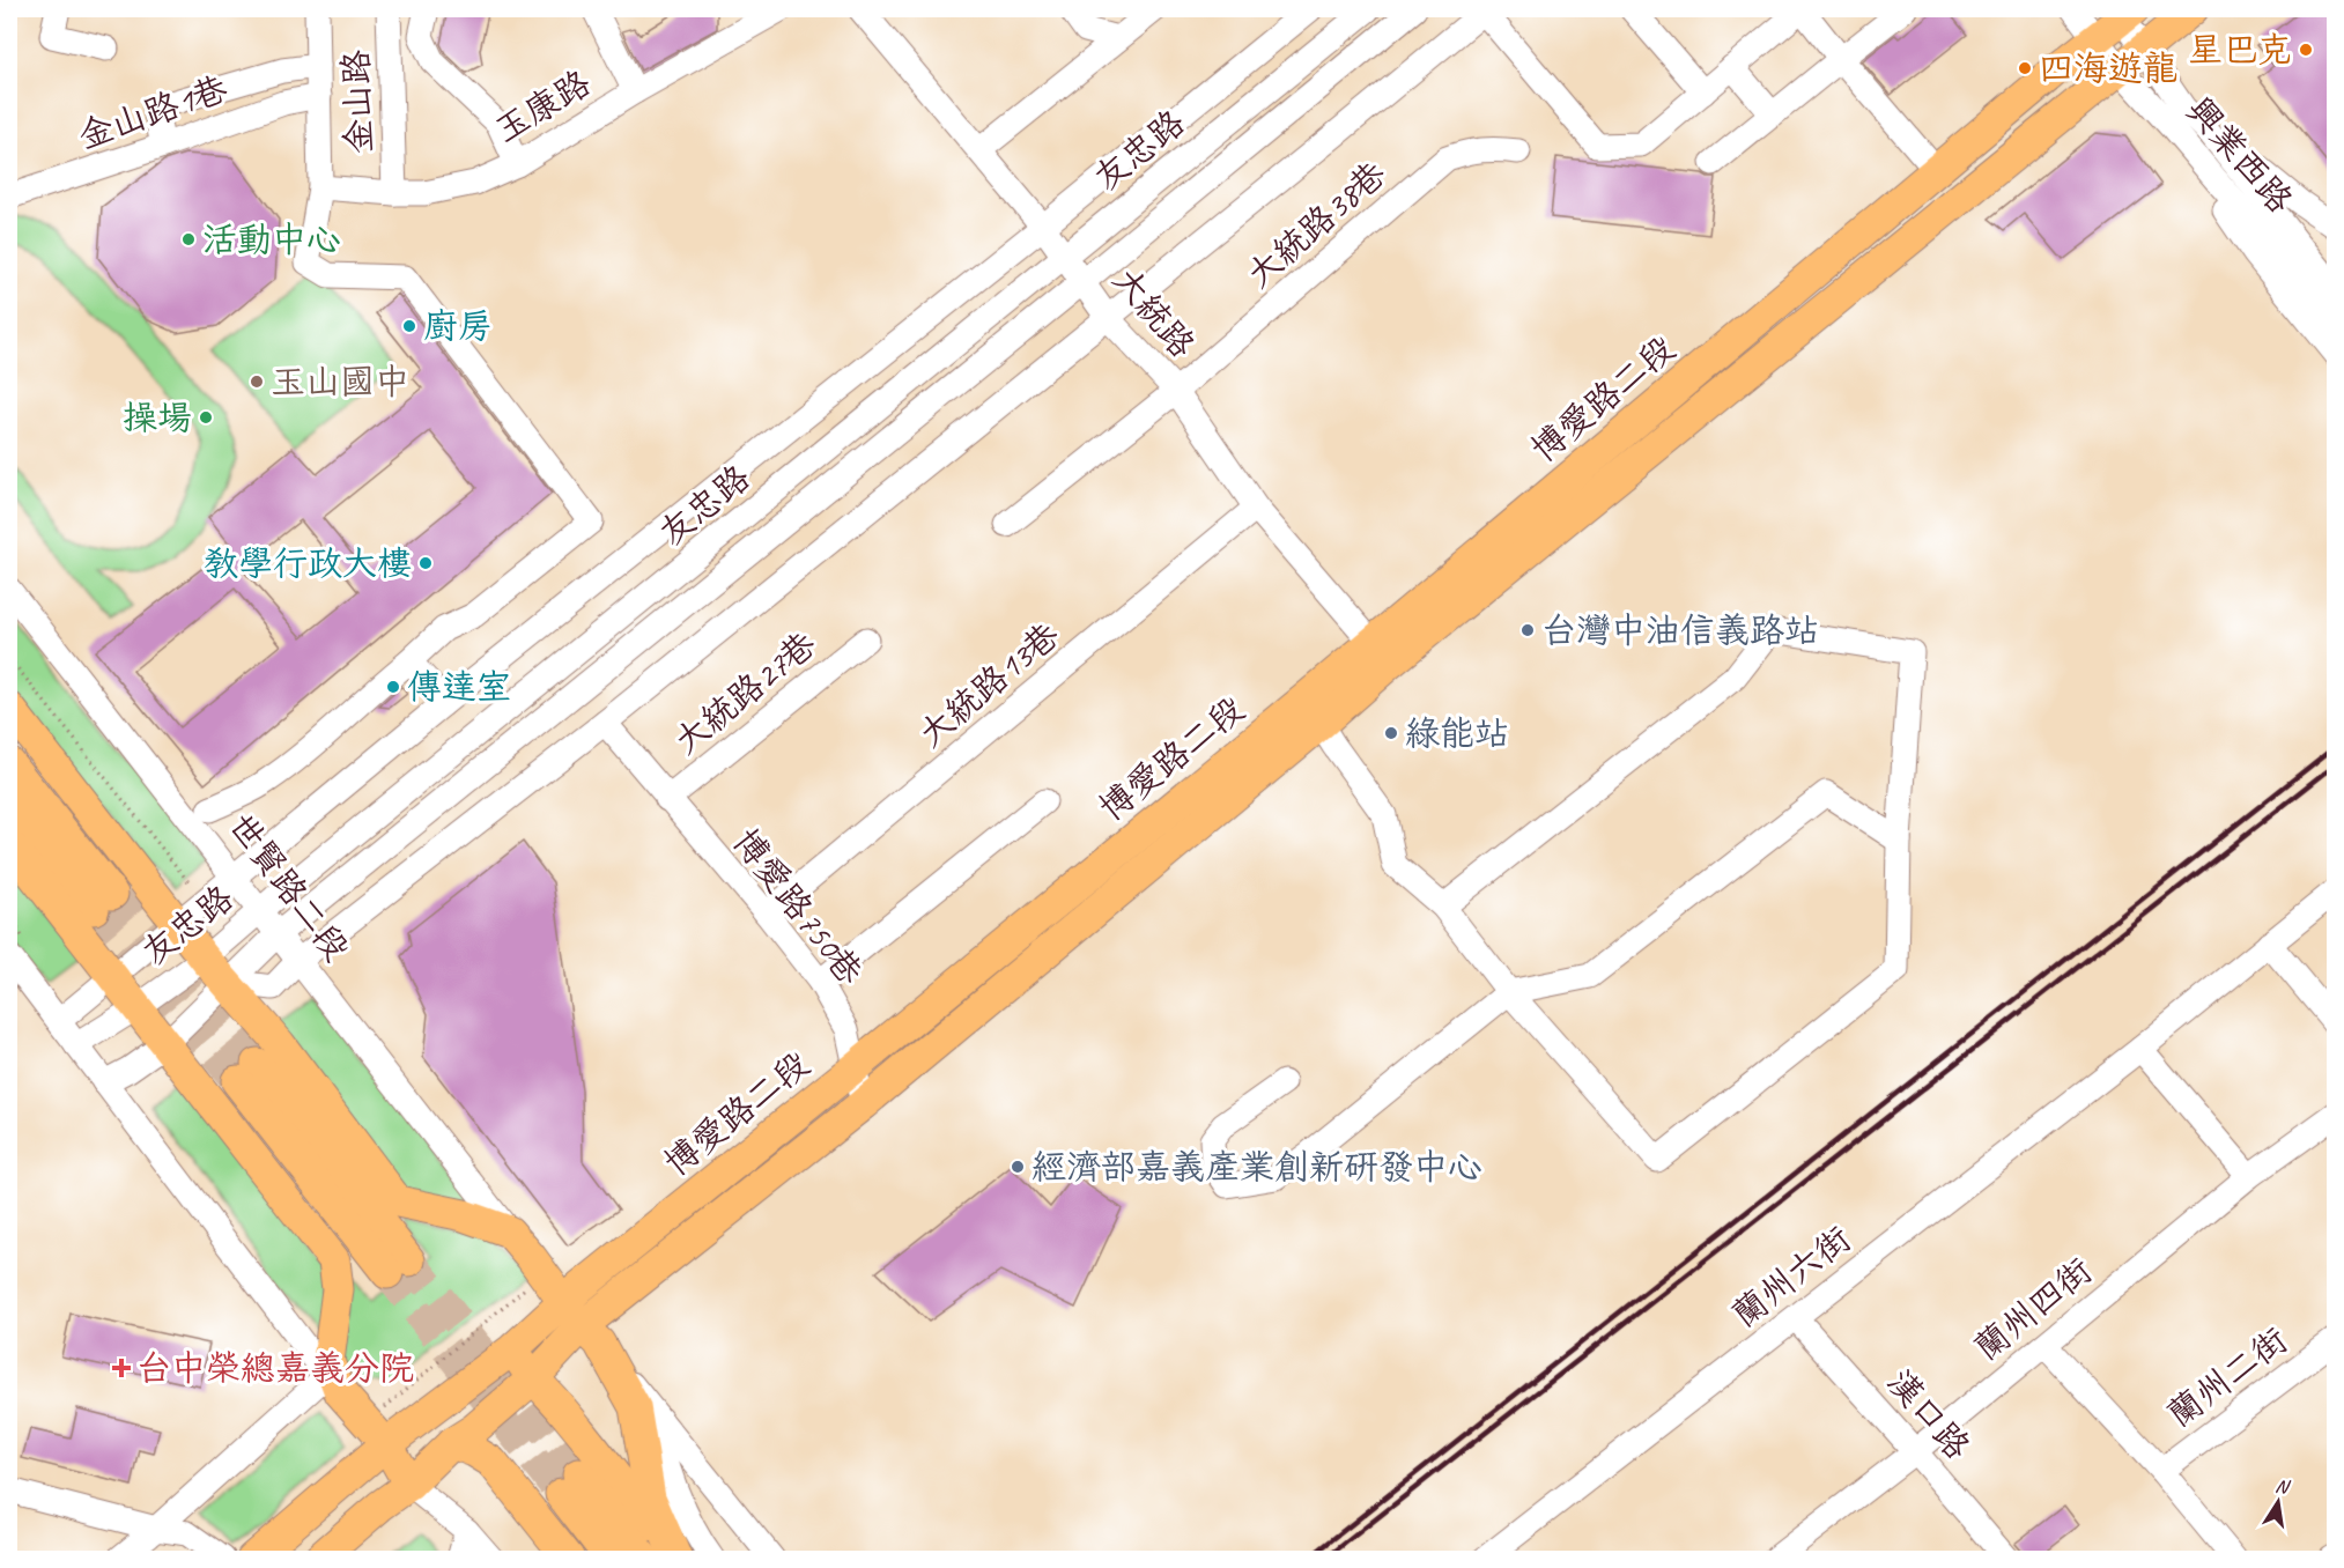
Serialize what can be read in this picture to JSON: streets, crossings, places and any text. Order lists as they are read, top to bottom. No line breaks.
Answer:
{"streets":{"main road":["博愛路二段"],"street":["金山路","玉康路","金山路1巷","友忠路","興業西路","大統路38巷","大統路","大統路13巷","大統路27巷","世賢路二段","博愛路750巷","蘭州六街","蘭州四街","蘭州二街","漢口路"]},"crossings":[["金山路","玉康路"],["金山路","金山路1巷"],["友忠路","大統路"],["友忠路","世賢路二段"],["友忠路","博愛路750巷"],["興業西路","博愛路二段"],["大統路38巷","大統路"],["大統路","博愛路二段"],["大統路","大統路13巷"],["博愛路二段","博愛路750巷"],["大統路13巷","博愛路750巷"],["大統路27巷","博愛路750巷"],["蘭州六街","漢口路"],["蘭州四街","漢口路"]],"places":{"other":["星巴克","四海遊龍","活動中心","廚房","玉山國中","操場","教學行政大樓","台灣中油信義路站","傳達室","綠能站","經濟部嘉義產業創新研發中心"],"health":["台中榮總嘉義分院"]},"north":"top"}
